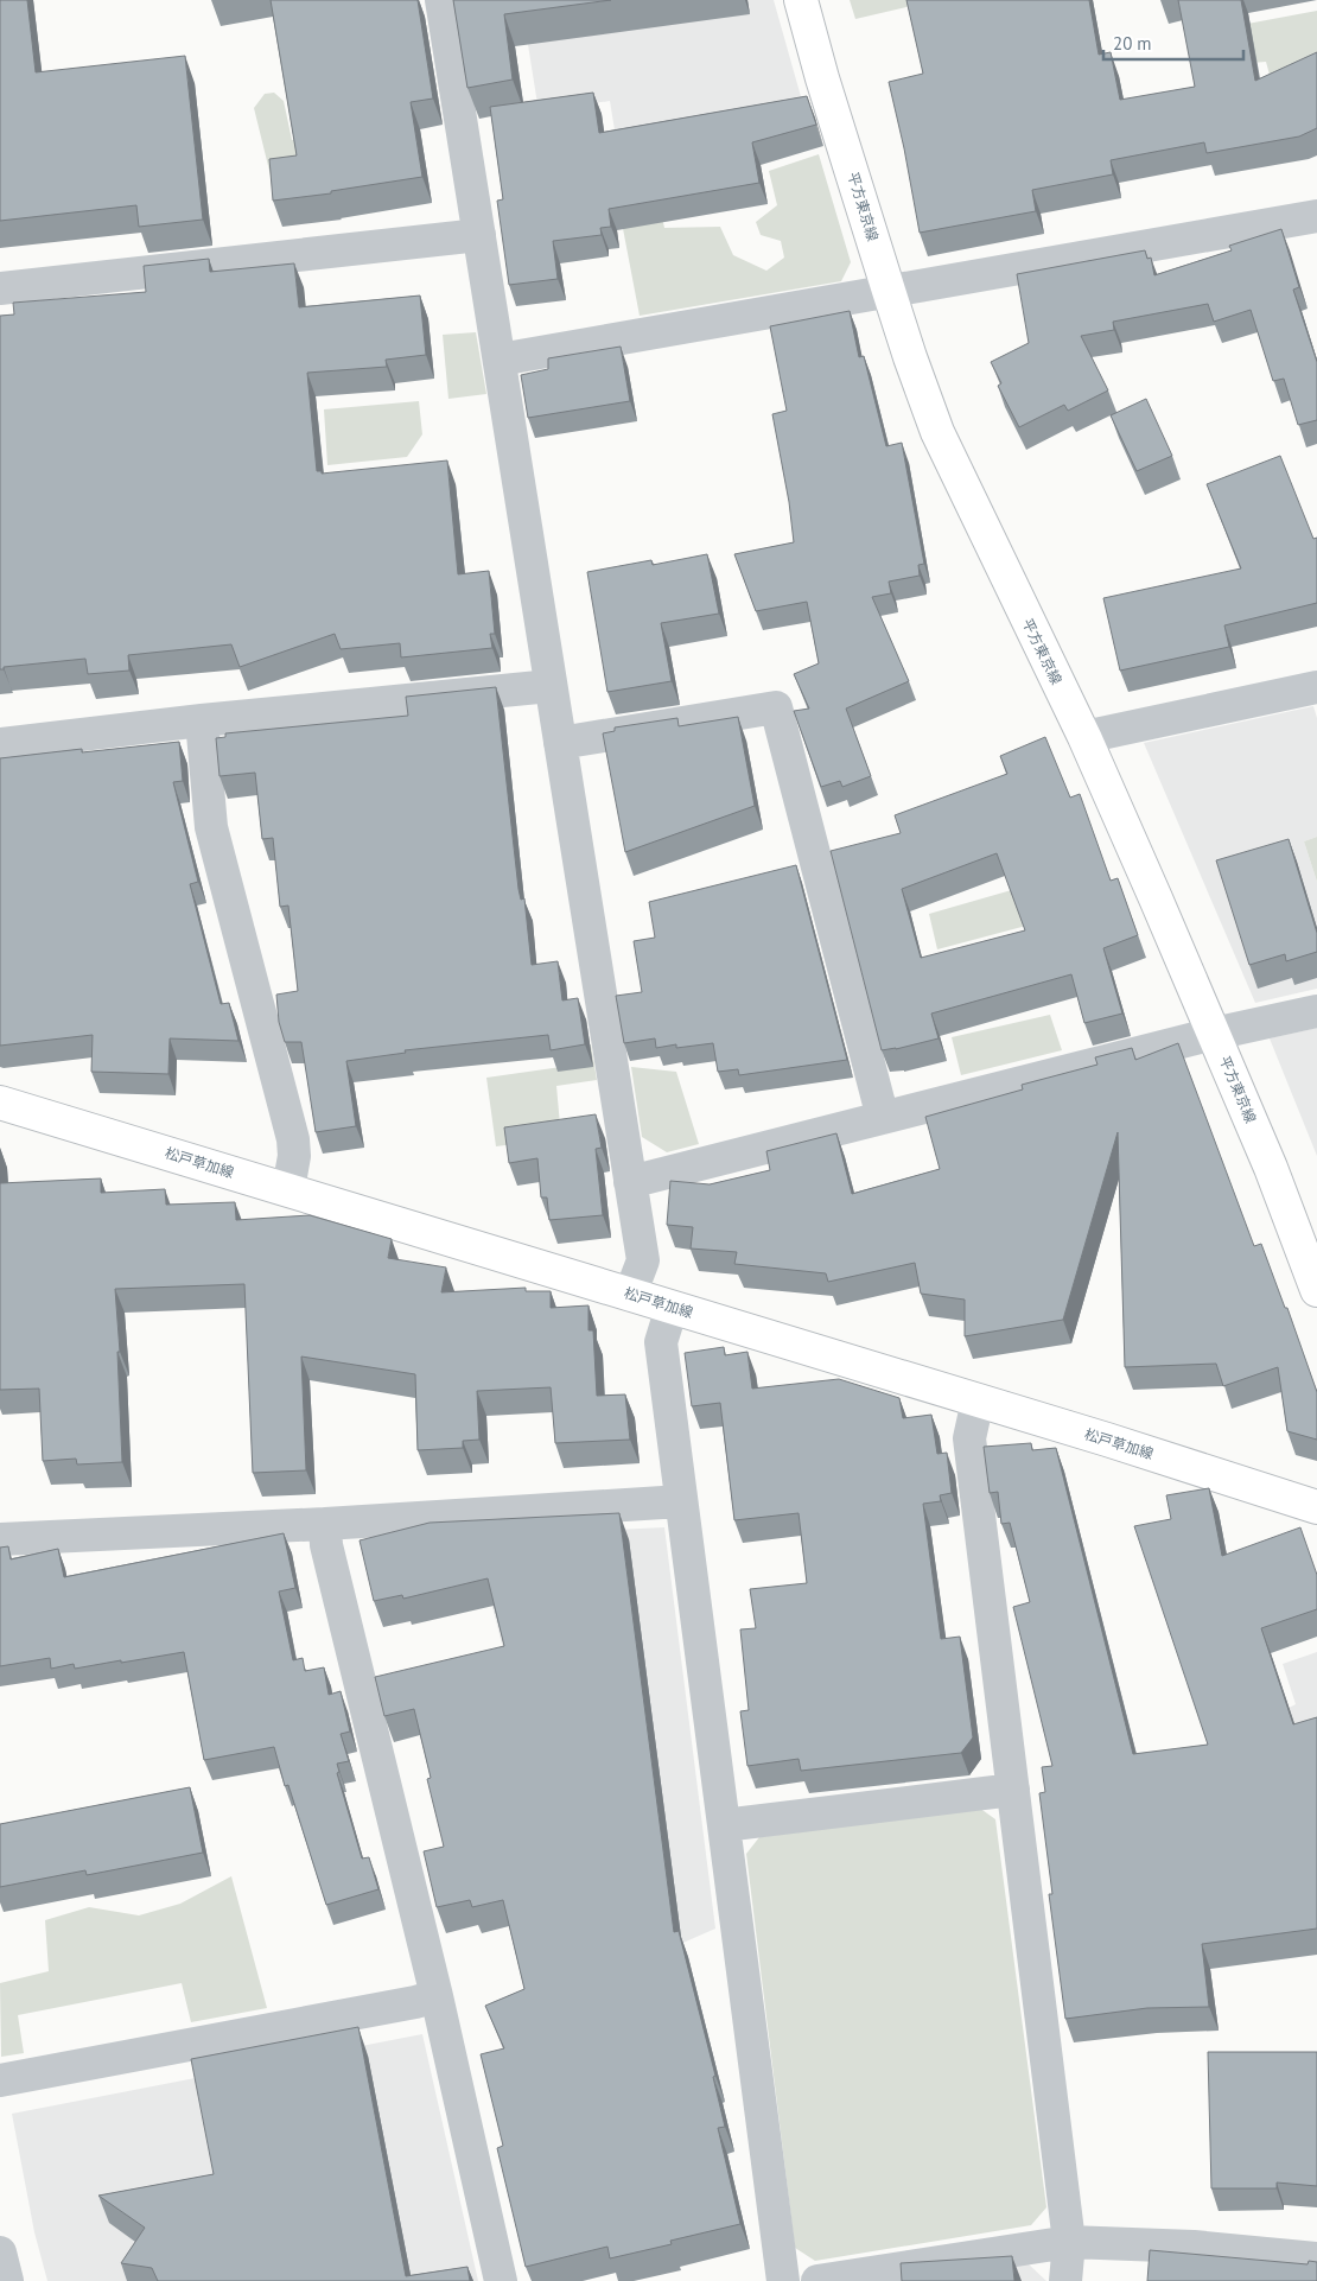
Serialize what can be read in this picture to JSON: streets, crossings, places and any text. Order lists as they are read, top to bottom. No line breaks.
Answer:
{"streets":{"main road":["平方東京線","松戸草加線"]},"scale_bar":"20 m"}
